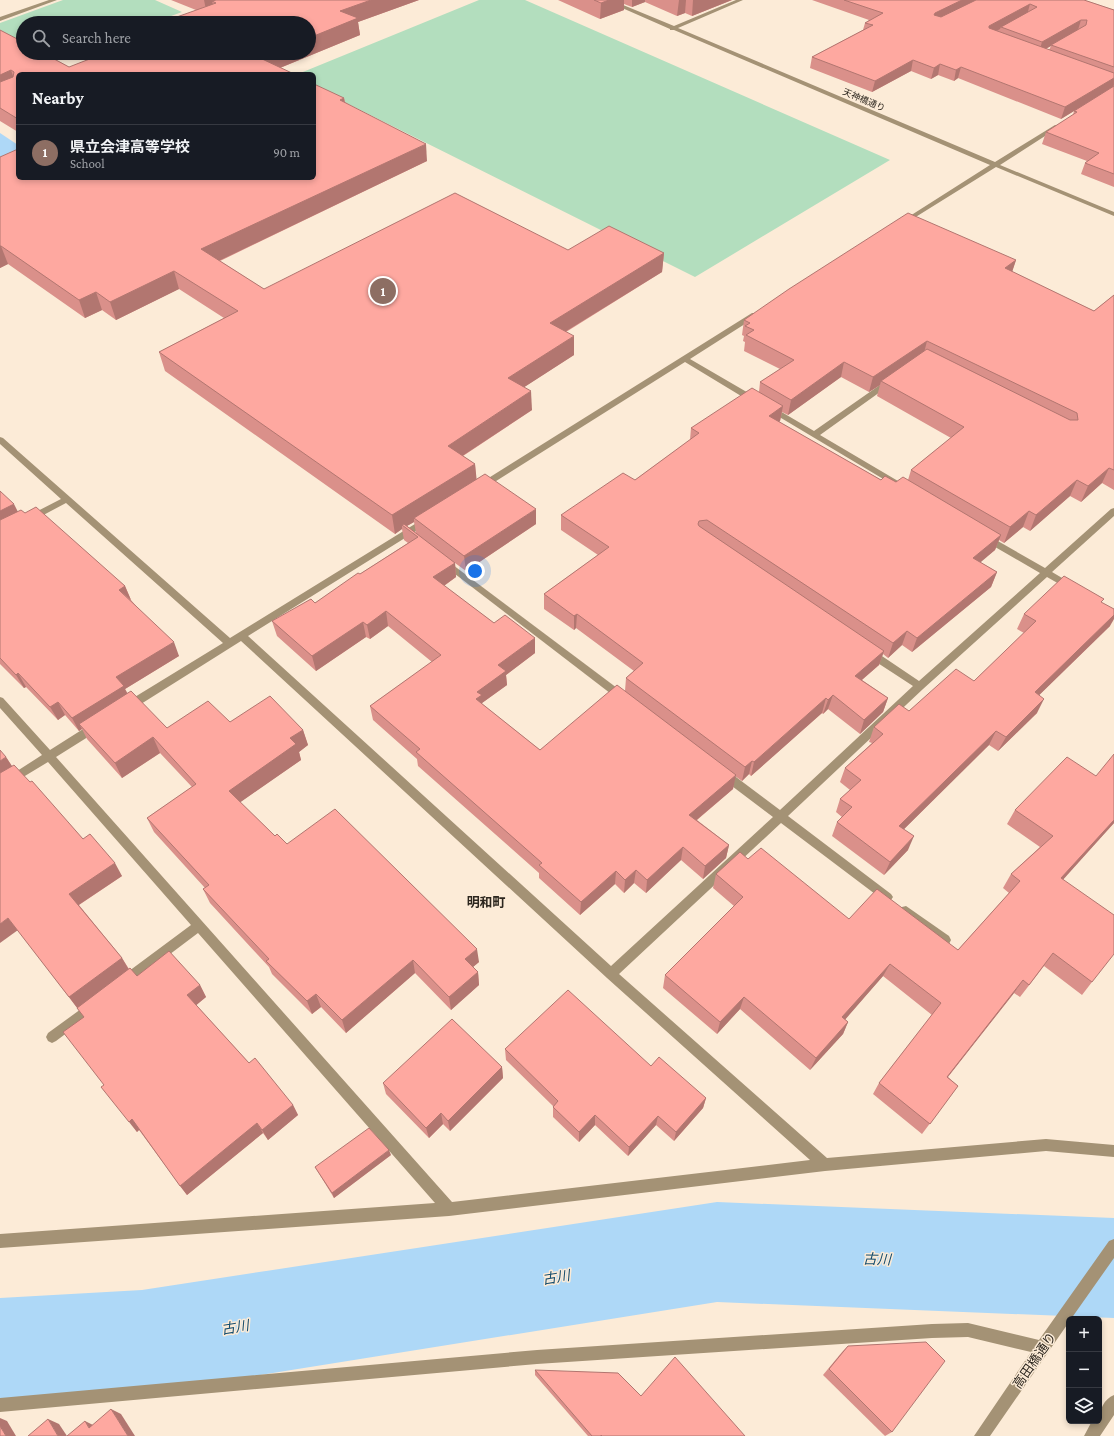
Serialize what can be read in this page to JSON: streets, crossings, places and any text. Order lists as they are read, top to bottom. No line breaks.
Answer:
{"streets":{"street":["天神橋通り","高田橋通り"]},"districts":["明和町"],"water":["古川"],"page":{"search":"Search here","heading":"Nearby","list":[{"mark":"1","name":"県立会津高等学校","note":"School","value":"90 m"}],"pins":"1","map_buttons":["+","−"]}}
